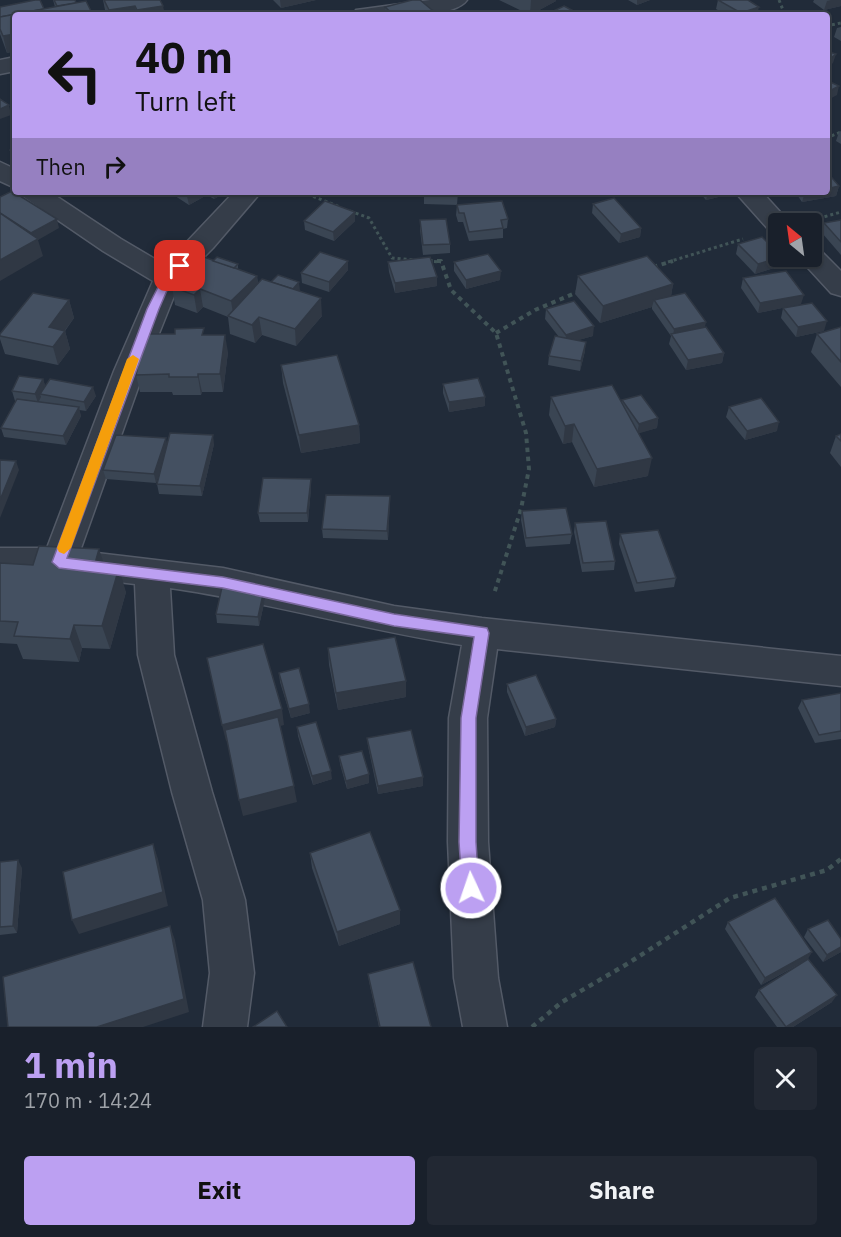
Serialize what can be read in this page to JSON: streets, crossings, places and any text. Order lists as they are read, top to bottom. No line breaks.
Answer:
{"north":"top left","page":{"turn":["40 m","Turn left"],"then":"Then","heading":["1 min","170 m · 14:24"],"buttons":["Exit","Share"]}}
